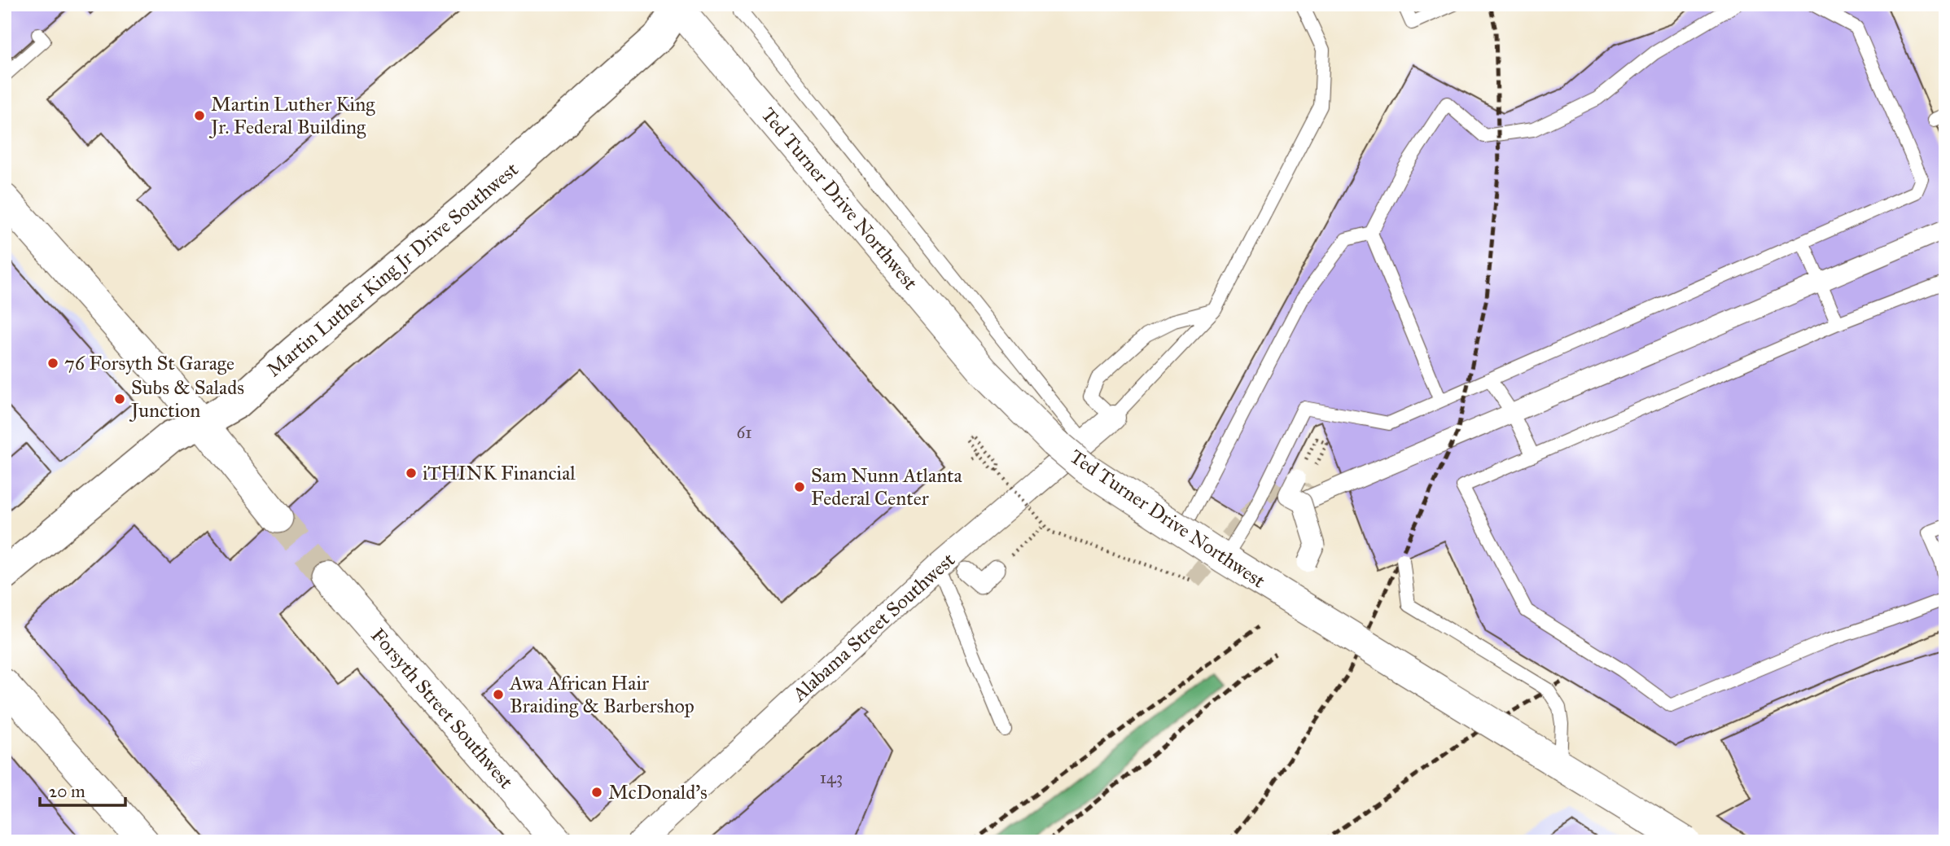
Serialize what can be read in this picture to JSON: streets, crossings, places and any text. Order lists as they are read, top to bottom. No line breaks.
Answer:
{"streets":{"main road":["Martin Luther King Jr Drive Southwest"],"street":["Ted Turner Drive Northwest","Alabama Street Southwest","Forsyth Street Southwest"]},"crossings":[["Ted Turner Drive Northwest","Martin Luther King Jr Drive Southwest"]],"places":["Martin Luther King Jr. Federal Building","76 Forsyth St Garage","Subs & Salads Junction","iTHINK Financial","Sam Nunn Atlanta Federal Center","Awa African Hair Braiding & Barbershop","McDonald's"],"house_numbers":["61","143"],"scale_bar":"20 m"}
